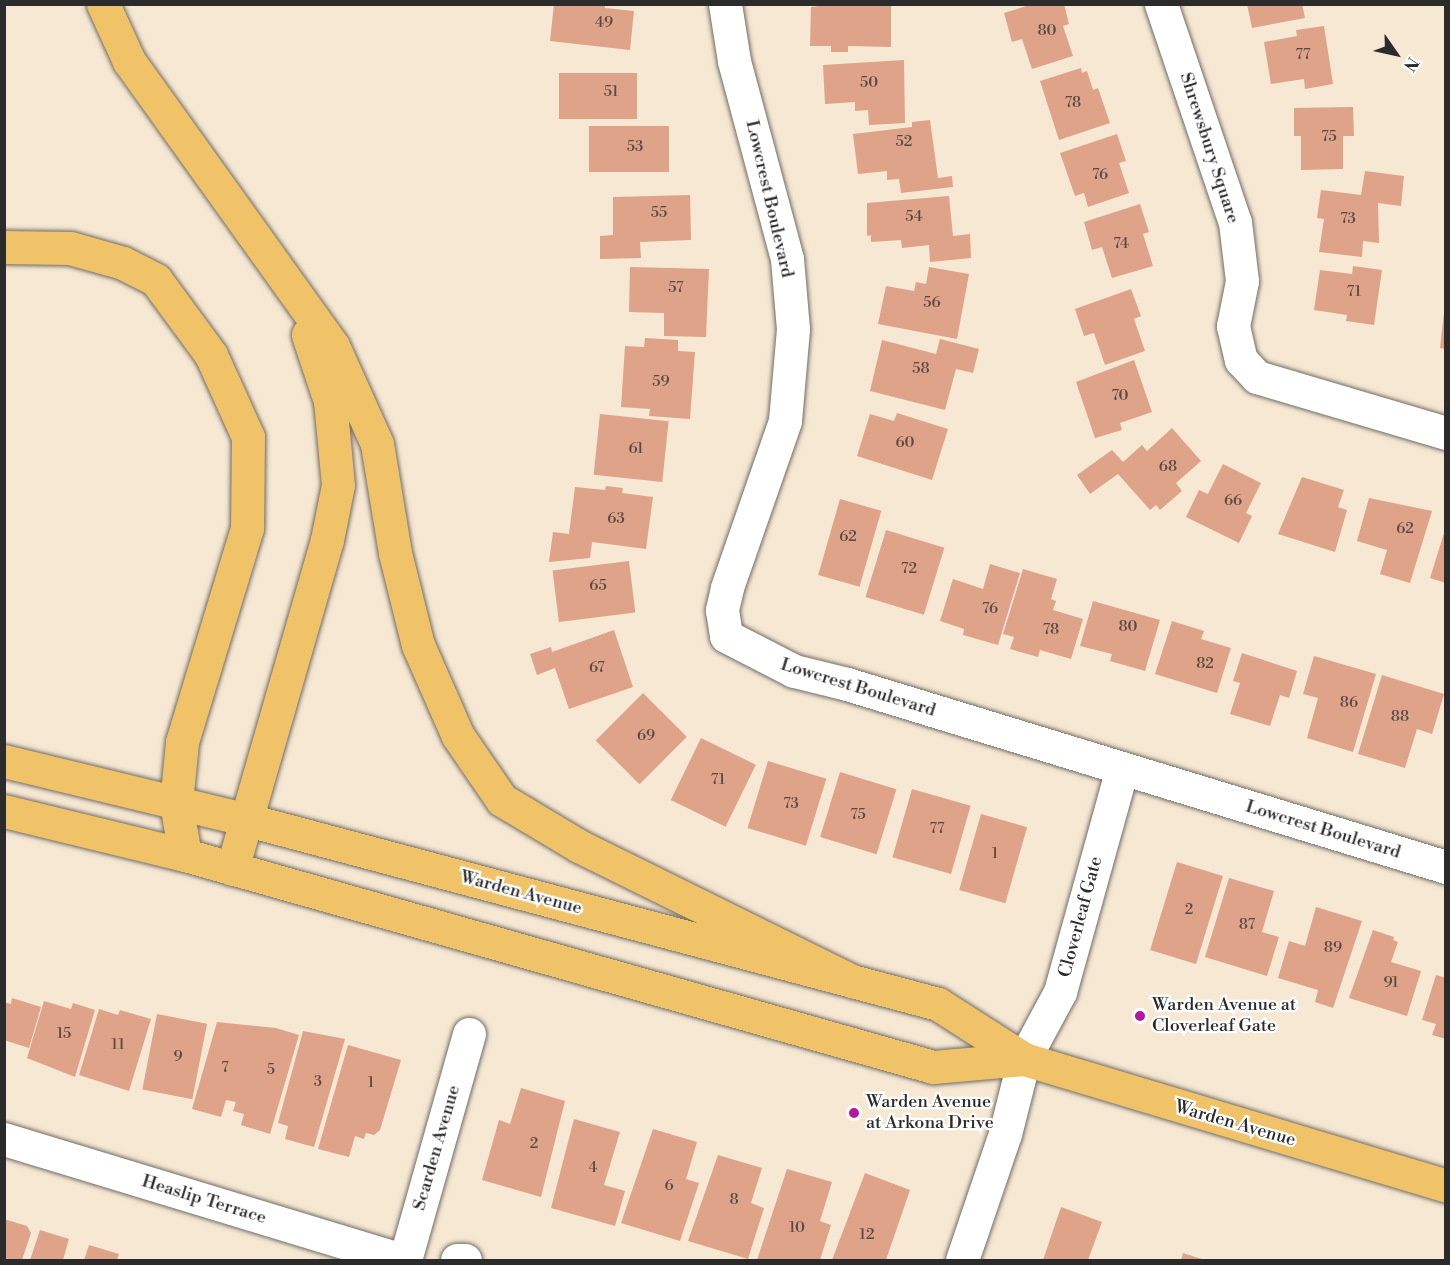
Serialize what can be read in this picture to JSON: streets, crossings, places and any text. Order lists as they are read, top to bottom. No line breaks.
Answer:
{"streets":{"main road":["Warden Avenue"],"street":["Shrewsbury Square","Lowcrest Boulevard","Cloverleaf Gate","Scarden Avenue","Heaslip Terrace"]},"crossings":[["Lowcrest Boulevard","Cloverleaf Gate"],["Warden Avenue","Cloverleaf Gate"],["Scarden Avenue","Heaslip Terrace"]],"places":["Warden Avenue at Cloverleaf Gate","Warden Avenue at Arkona Drive"],"house_numbers":["49","80","77","50","51","78","75","52","53","76","55","54","73","74","57","71","56","58","59","70","60","61","68","66","63","62","62","72","65","76","80","78","82","67","86","88","69","71","73","75","77","1","2","87","89","91","15","11","9","7","5","3","1","2","4","6","8","10","12"],"north":"bottom right"}
